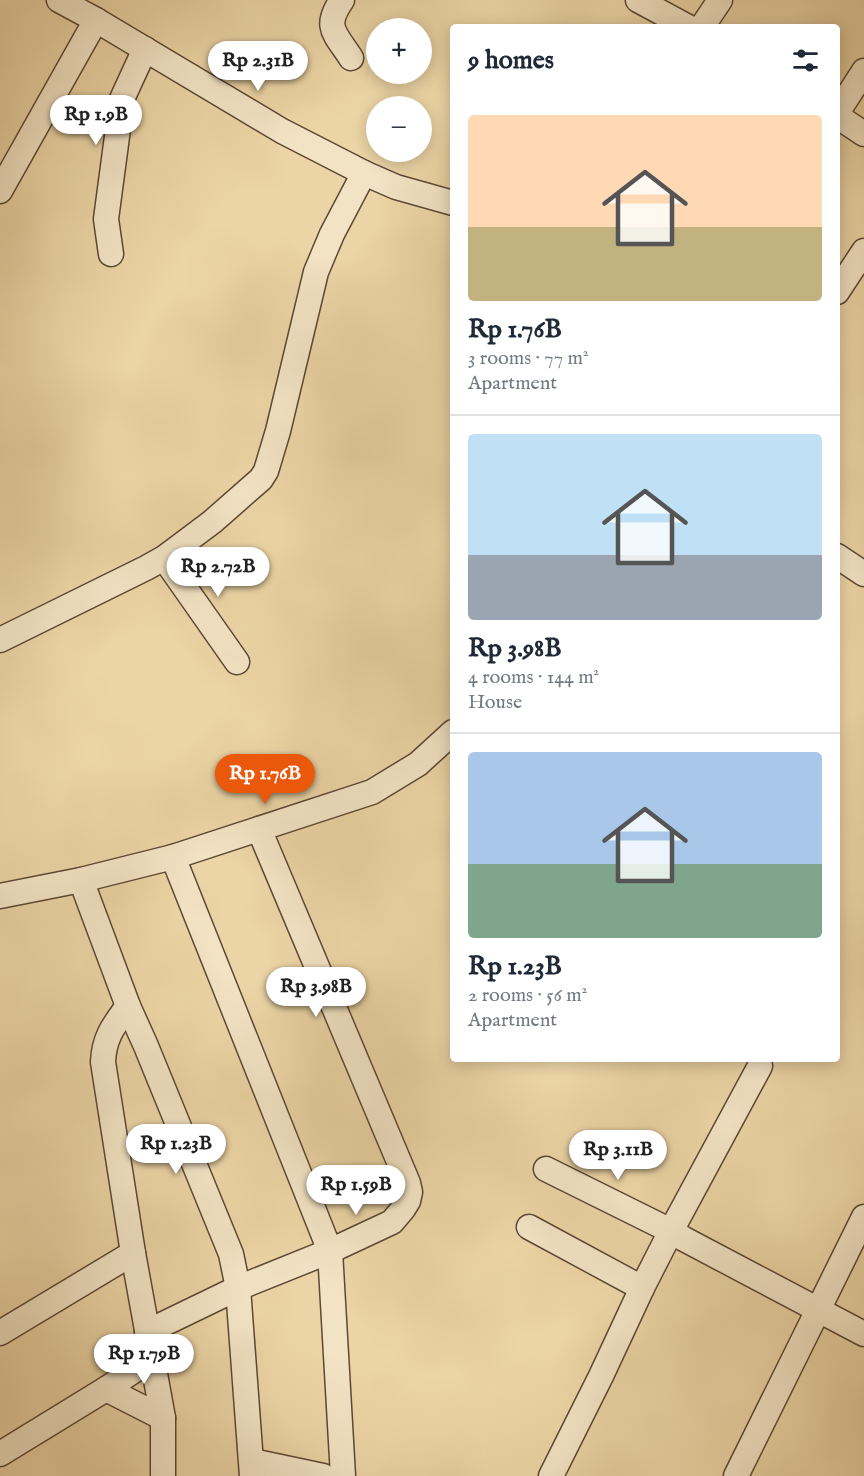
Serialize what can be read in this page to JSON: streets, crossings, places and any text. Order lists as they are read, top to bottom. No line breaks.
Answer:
{"page":{"map_buttons":["+","−"],"heading":"9 homes","price":["Rp 2.31B","Rp 1.9B","Rp 2.72B","Rp 1.76B","Rp 3.98B","Rp 1.23B","Rp 3.11B","Rp 1.59B","Rp 1.79B"],"list":[{"name":"Rp 1.76B","note":"3 rooms · 77 m² · Apartment"},{"name":"Rp 3.98B","note":"4 rooms · 144 m² · House"},{"name":"Rp 1.23B","note":"2 rooms · 56 m² · Apartment"}]}}
